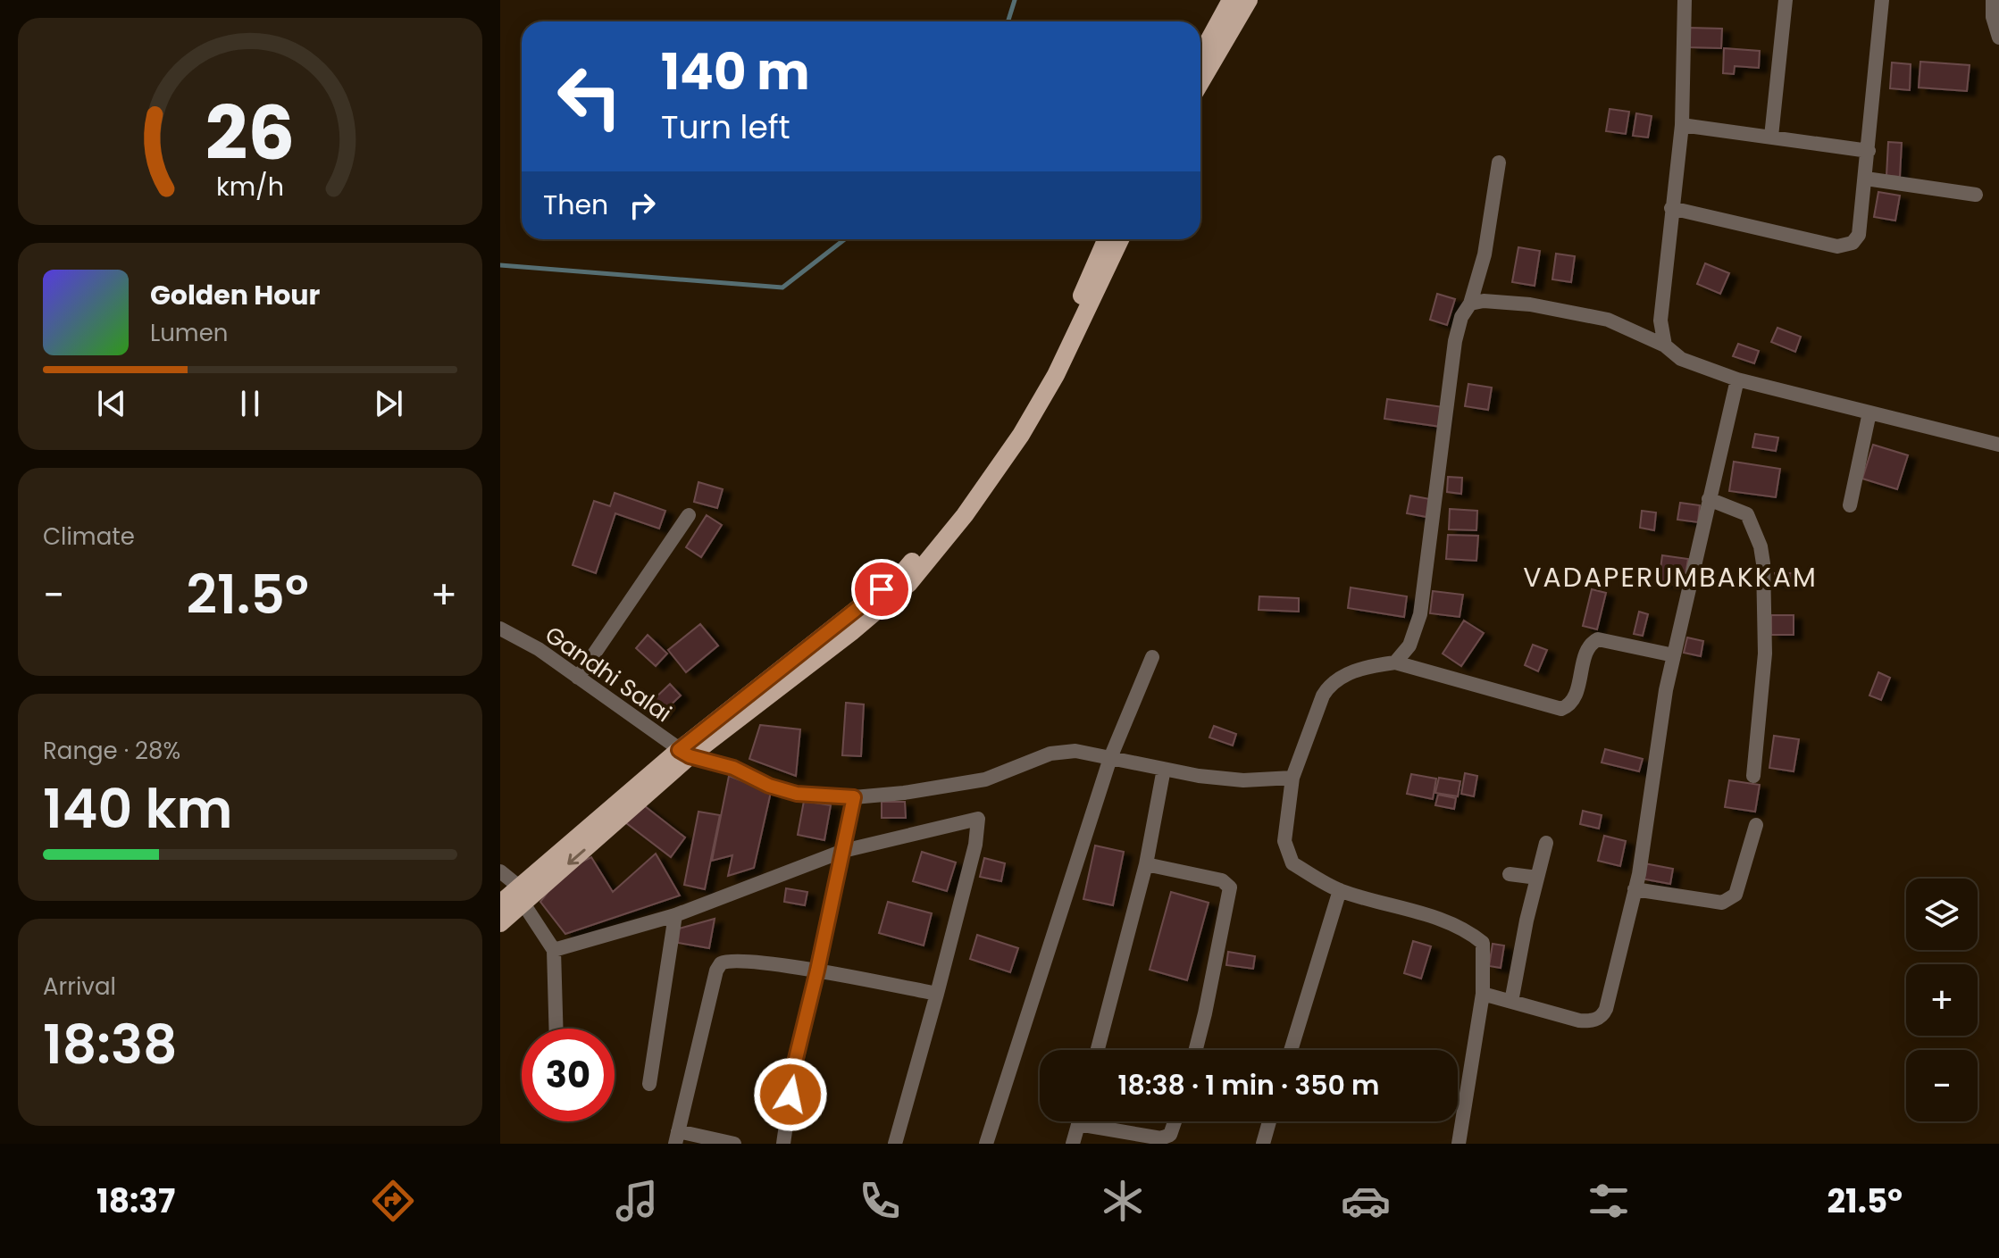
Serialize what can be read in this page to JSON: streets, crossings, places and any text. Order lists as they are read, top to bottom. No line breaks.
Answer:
{"streets":{"street":["Gandhi Salai"]},"districts":["VADAPERUMBAKKAM"],"page":{"turn":["140 m","Turn left"],"then":"Then","song":["Golden Hour","Lumen"],"tile":["Climate",["Range · 28%","140 km"],["Arrival","18:38"]],"heat":["−","21.5°","+"],"map_buttons":["+","−"],"limit":"30","trip":"18:38 · 1 min · 350 m","tabs":["18:37","21.5°"],"gauge":["26","km/h"]}}
